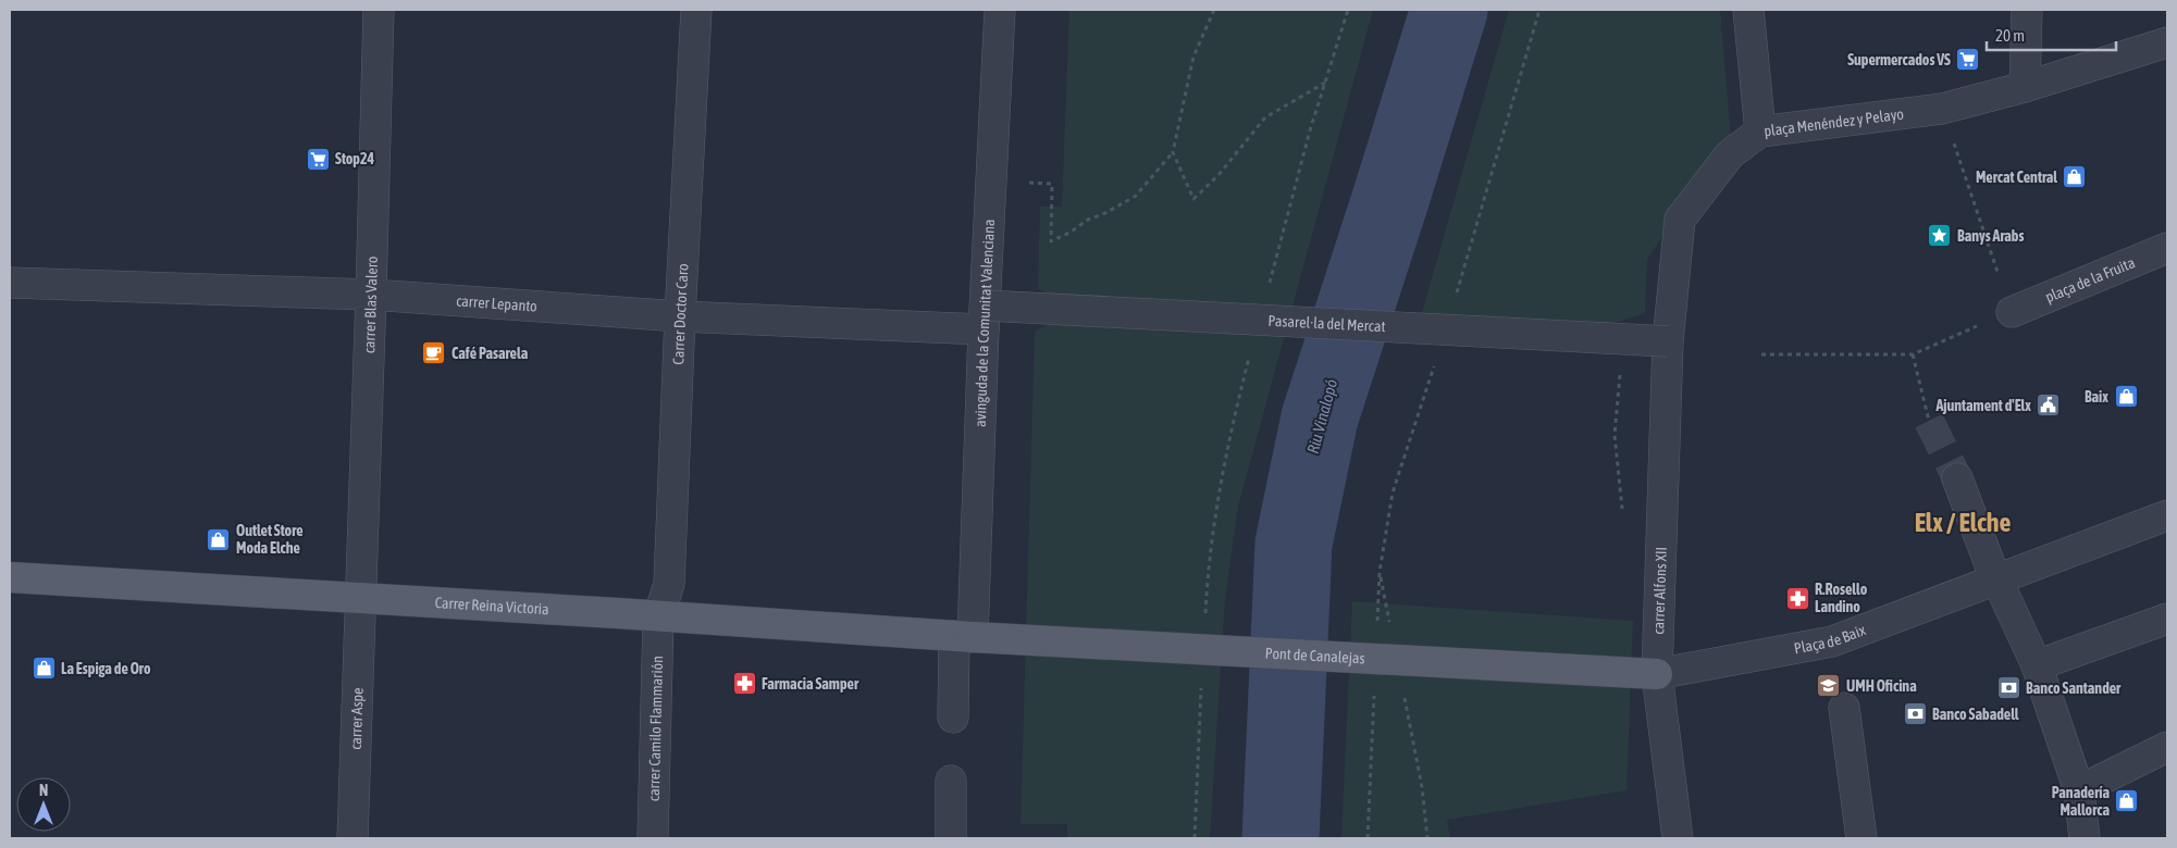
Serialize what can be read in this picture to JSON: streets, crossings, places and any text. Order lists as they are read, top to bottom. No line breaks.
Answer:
{"streets":{"main road":["Carrer Reina Victoria","Pont de Canalejas"],"street":["plaça Menéndez y Pelayo","plaça de la Fruita","carrer Lepanto","carrer Blas Valero","Carrer Doctor Caro","avinguda de la Comunitat Valenciana","Pasarel·la del Mercat","carrer Alfons XII","Plaça de Baix","carrer Aspe","carrer Camilo Flammarión"]},"crossings":[["plaça Menéndez y Pelayo","carrer Alfons XII"],["carrer Lepanto","carrer Blas Valero"],["carrer Lepanto","Carrer Doctor Caro"],["carrer Lepanto","avinguda de la Comunitat Valenciana"],["carrer Lepanto","Pasarel·la del Mercat"],["carrer Blas Valero","Carrer Reina Victoria"],["carrer Blas Valero","carrer Aspe"],["Carrer Doctor Caro","Carrer Reina Victoria"],["Carrer Doctor Caro","carrer Camilo Flammarión"],["avinguda de la Comunitat Valenciana","Pasarel·la del Mercat"],["avinguda de la Comunitat Valenciana","Carrer Reina Victoria"],["avinguda de la Comunitat Valenciana","Pont de Canalejas"],["Pasarel·la del Mercat","carrer Alfons XII"],["carrer Alfons XII","Plaça de Baix"],["carrer Alfons XII","Pont de Canalejas"],["Carrer Reina Victoria","Pont de Canalejas"],["Carrer Reina Victoria","carrer Aspe"],["Carrer Reina Victoria","carrer Camilo Flammarión"],["Plaça de Baix","Pont de Canalejas"]],"districts":["Elx / Elche"],"water":["Riu Vinalopó"],"places":{"supermarket":["Supermercados VS","Stop24"],"shop":["Mercat Central","Baix","Outlet Store Moda Elche","La Espiga de Oro","Panadería Mallorca"],"place":["Banys Arabs"],"cafe":["Café Pasarela"],"public building":["Ajuntament d'Elx"],"pharmacy":["R.Rosello Landino","Farmacia Samper"],"school or university":["UMH Oficina"],"bank":["Banco Santander","Banco Sabadell"]},"scale_bar":"20 m","north":"top"}
